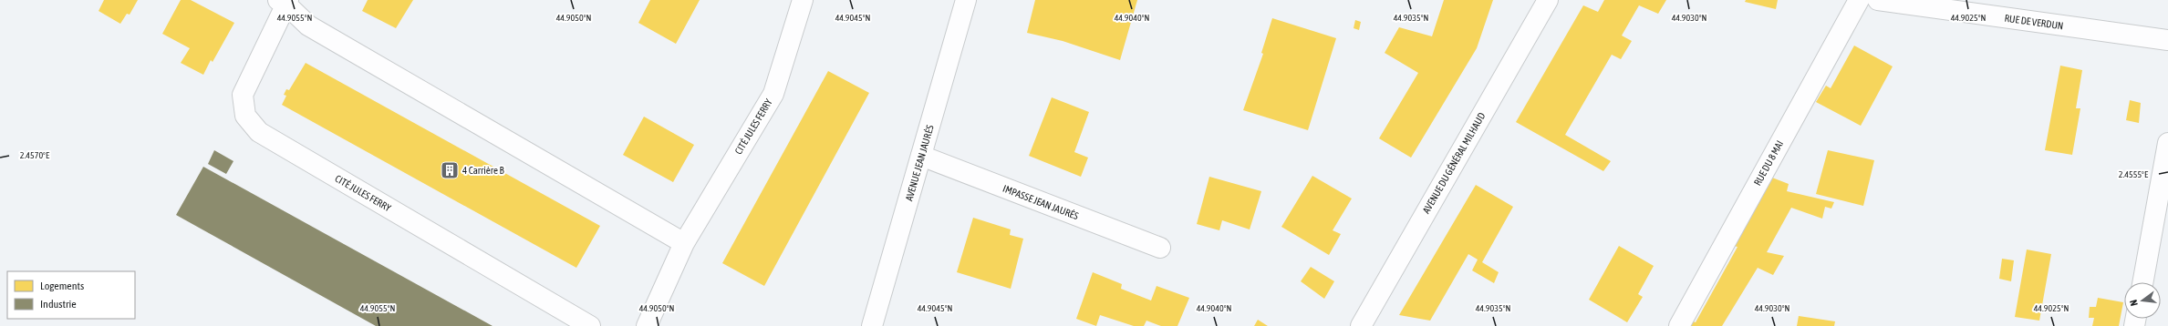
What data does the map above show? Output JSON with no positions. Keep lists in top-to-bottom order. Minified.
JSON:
{"streets":{"street":["RUE DE VERDUN","CITÉ JULES FERRY","AVENUE JEAN JAURÈS","AVENUE DU GÉNÉRAL MILHAUD","RUE DU 8 MAI","IMPASSE JEAN JAURÈS"]},"crossings":[["AVENUE JEAN JAURÈS","IMPASSE JEAN JAURÈS"]],"places":{"building":["4 Carrière B"]},"legend":["Logements","Industrie"],"north":"left","coordinates":["44.9045°N","44.9055°N","44.9050°N","44.9040°N","44.9035°N","44.9030°N","44.9025°N","2.4570°E","2.4555°E"]}
